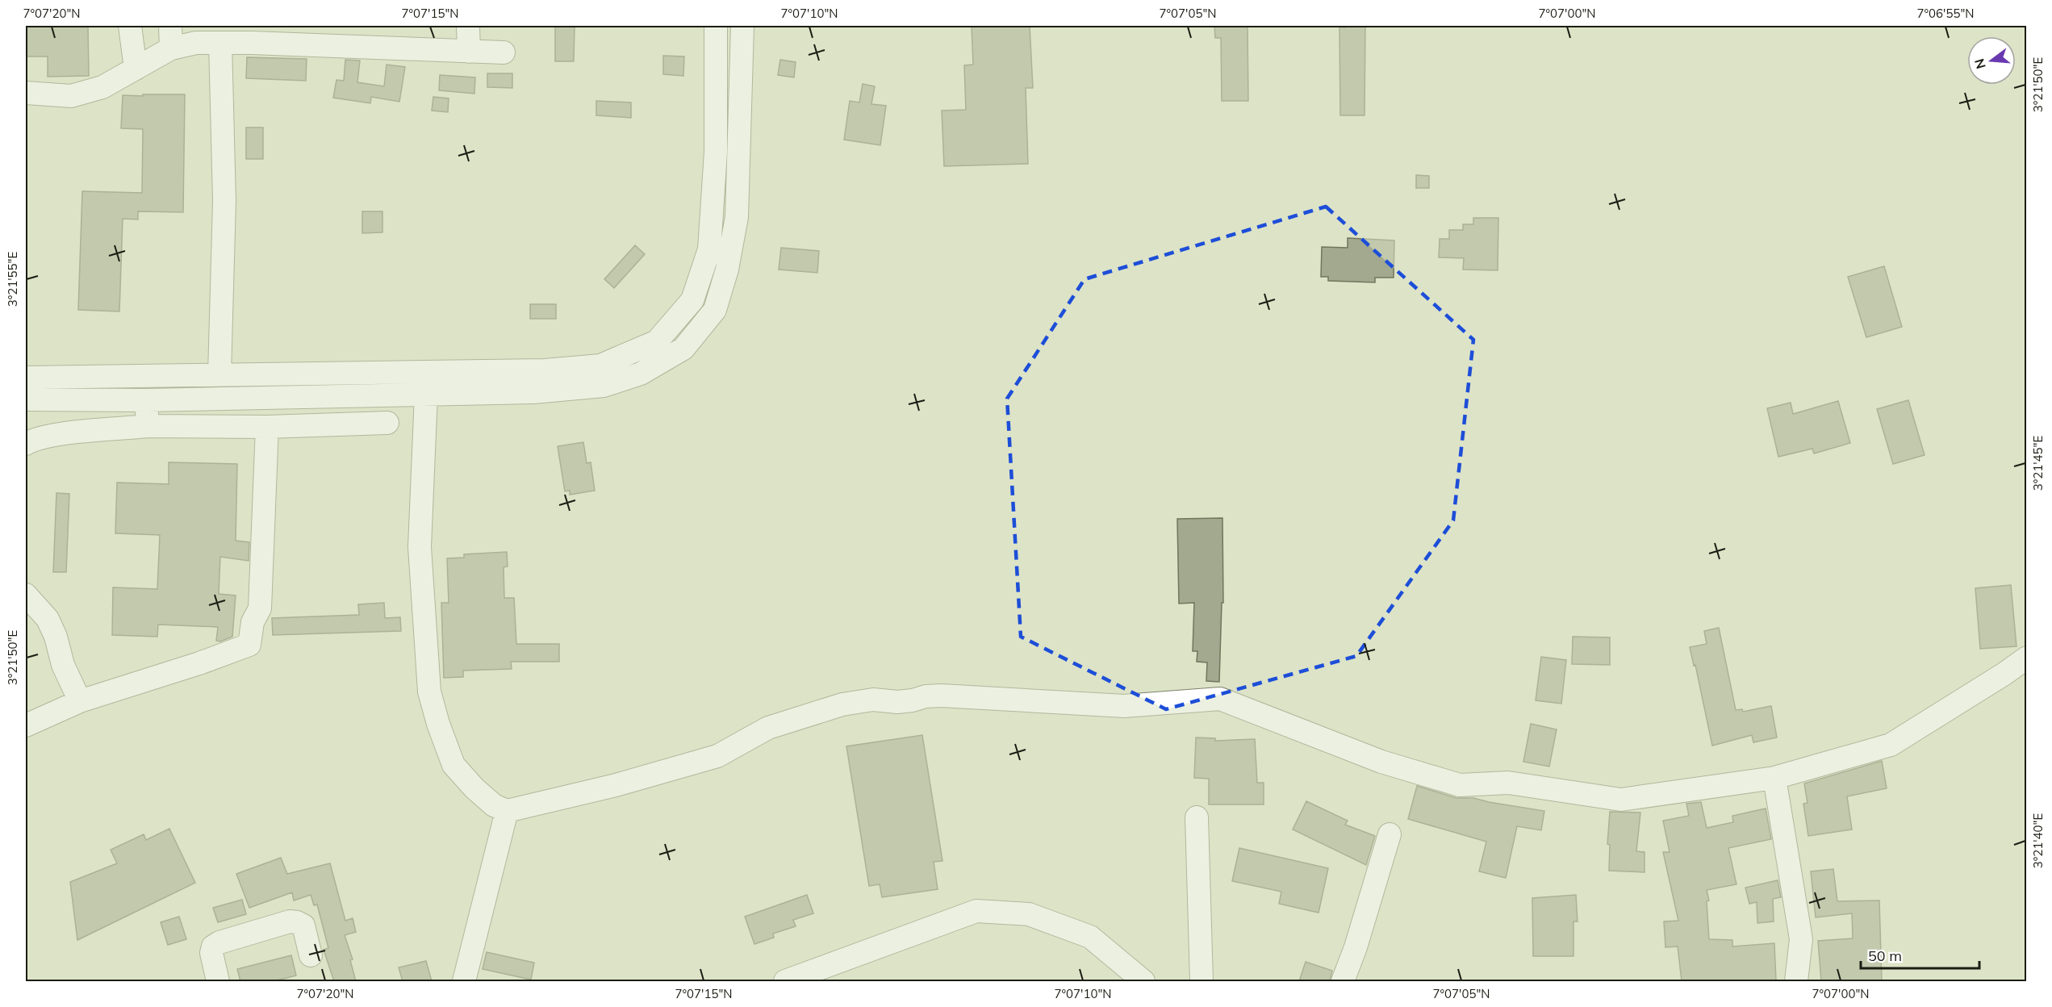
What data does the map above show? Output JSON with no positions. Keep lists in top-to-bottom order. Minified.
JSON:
{"scale_bar":"50 m","north":"left","coordinates":["7°07'20\"N","7°07'15\"N","7°07'10\"N","7°07'05\"N","7°07'00\"N","7°06'55\"N","3°21'50\"E","3°21'55\"E","3°21'45\"E","3°21'40\"E"]}
